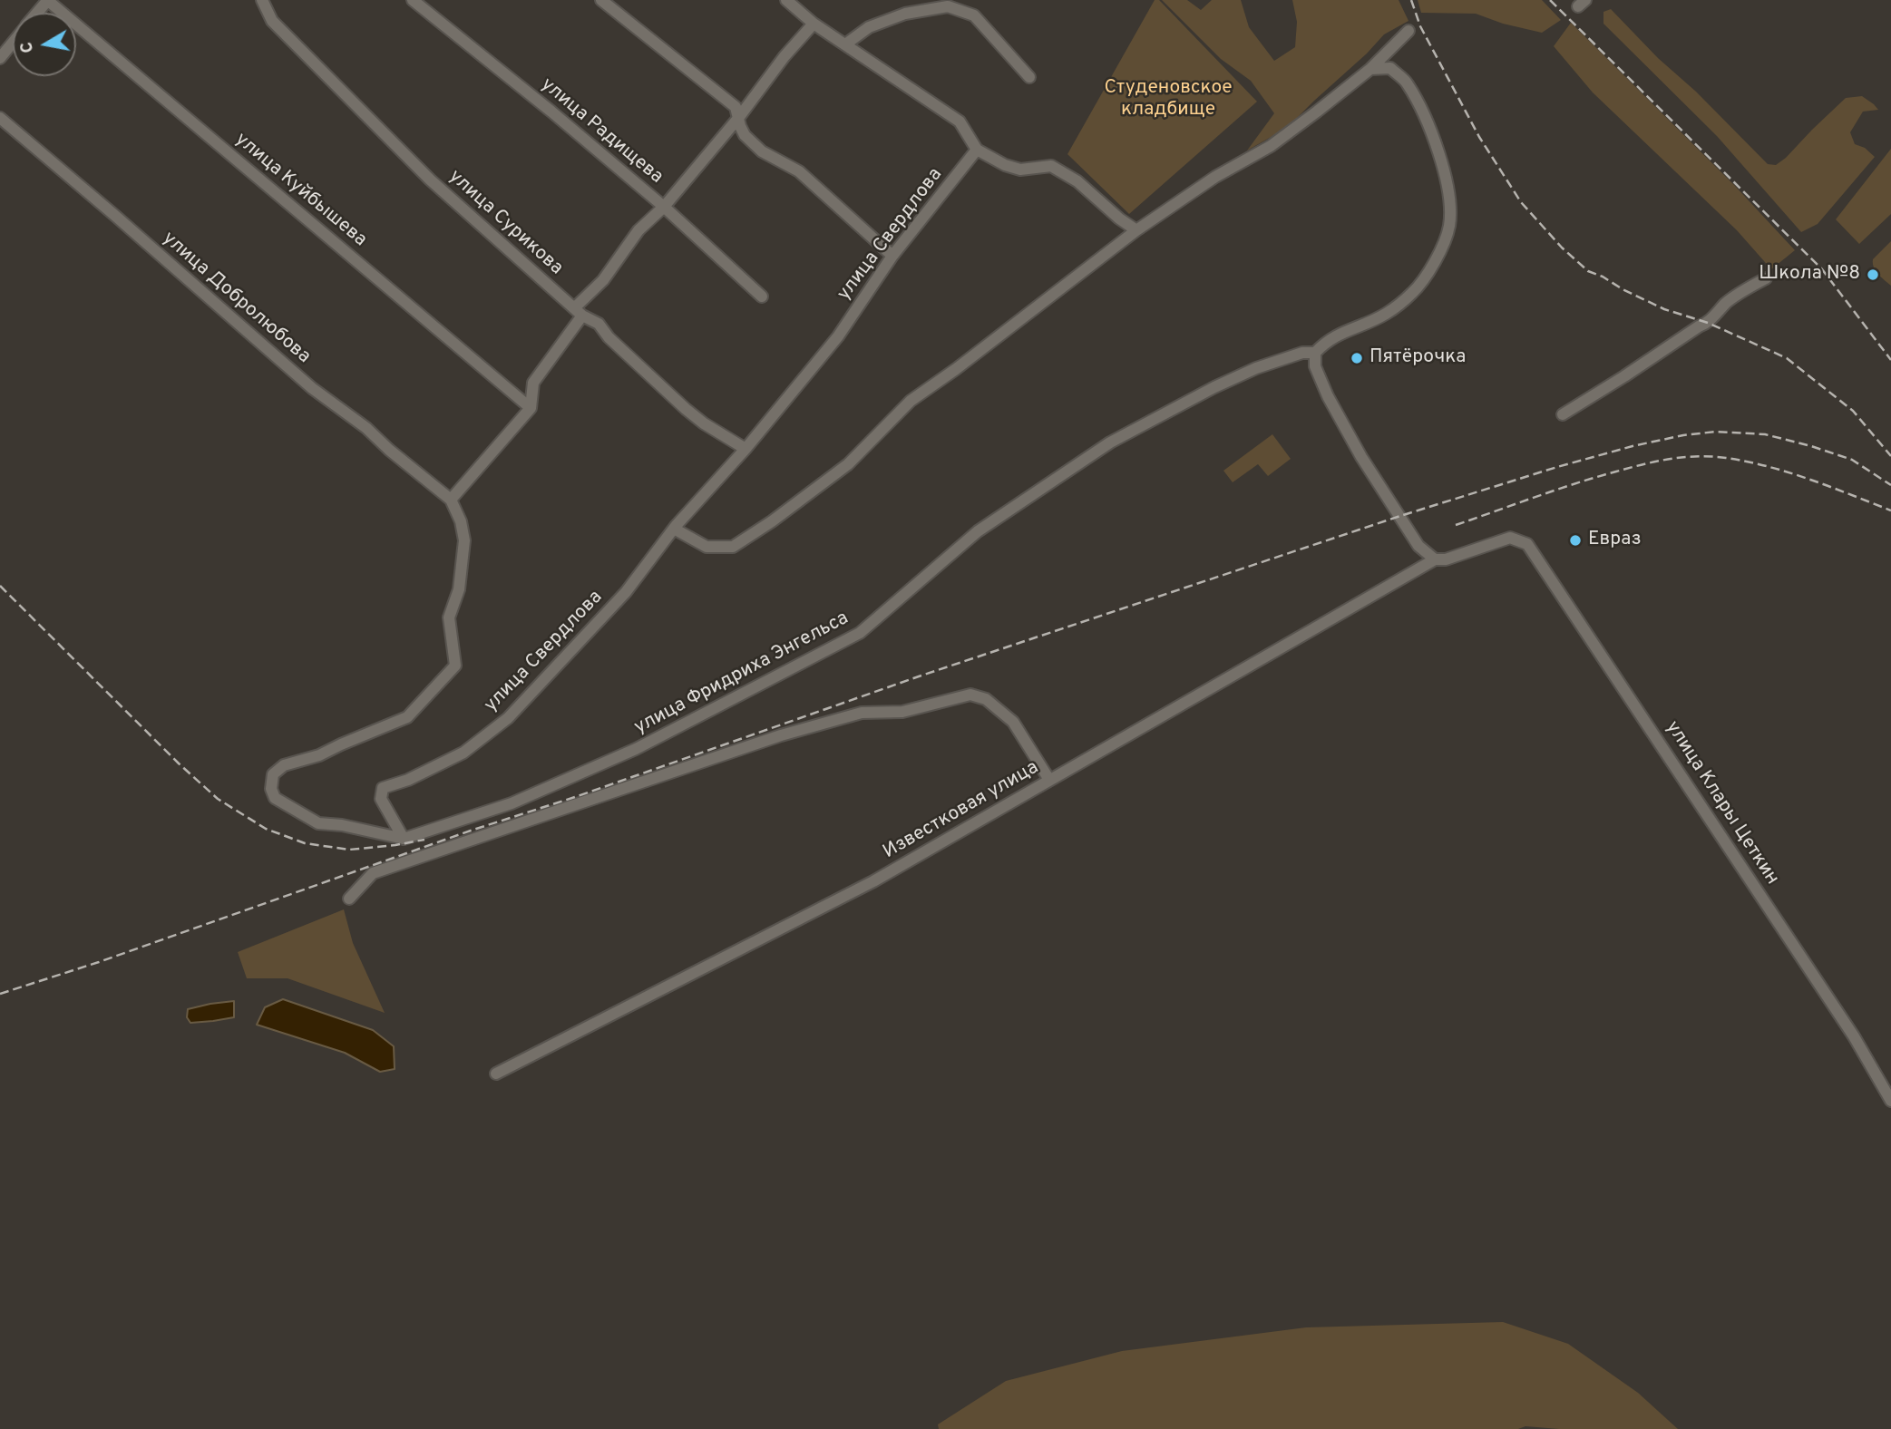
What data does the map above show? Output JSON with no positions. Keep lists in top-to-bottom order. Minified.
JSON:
{"streets":{"street":["улица Радищева","улица Куйбышева","улица Сурикова","улица Свердлова","улица Добролюбова","улица Фридриха Энгельса","улица Клары Цеткин","Известковая улица"]},"crossings":[["улица Сурикова","улица Свердлова"],["улица Свердлова","улица Фридриха Энгельса"],["улица Клары Цеткин","Известковая улица"]],"parks":["Студеновское кладбище"],"places":["Школа №8","Пятёрочка","Евраз"],"north":"left"}
